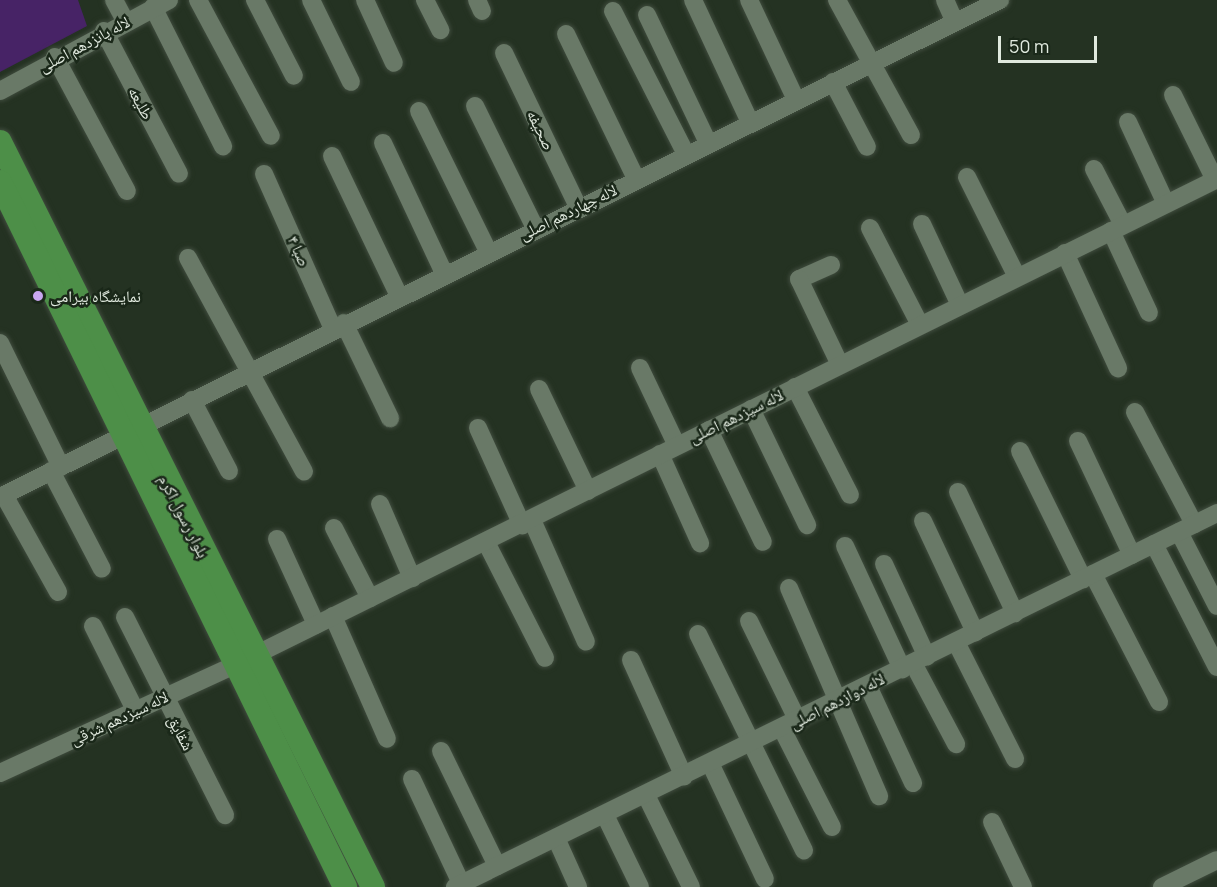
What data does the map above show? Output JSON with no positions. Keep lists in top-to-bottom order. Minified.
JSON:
{"streets":{"main road":["بلوار رسول اکرم"],"street":["لاله پانزدهم اصلی","طلیعه","صحیفه","لاله چهاردهم اصلی","صبا ۴","لاله سیزدهم اصلی","لاله دوازدهم اصلی","لاله سیزدهم شرقی","شقایق"]},"crossings":[["لاله پانزدهم اصلی","طلیعه"],["صحیفه","لاله چهاردهم اصلی"],["لاله چهاردهم اصلی","صبا ۴"],["لاله چهاردهم اصلی","بلوار رسول اکرم"],["لاله سیزدهم اصلی","بلوار رسول اکرم"],["لاله سیزدهم اصلی","لاله سیزدهم شرقی"],["بلوار رسول اکرم","لاله سیزدهم شرقی"],["لاله سیزدهم شرقی","شقایق"]],"places":["نمایشگاه بیرامی"],"scale_bar":"50 m"}
